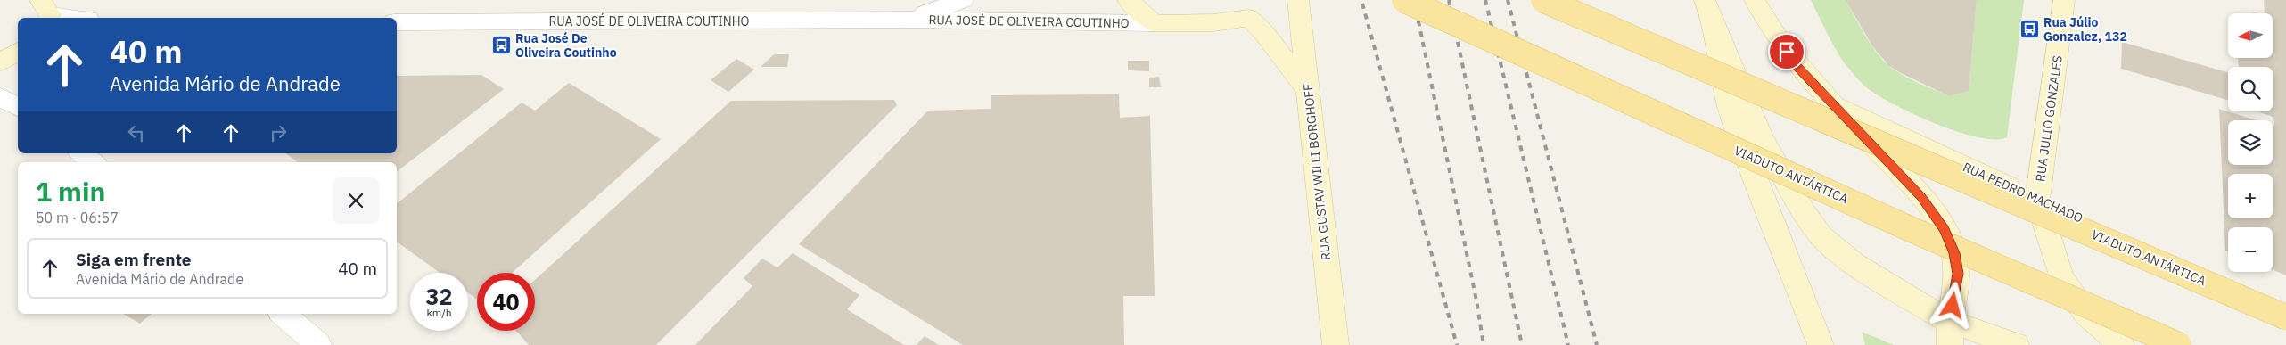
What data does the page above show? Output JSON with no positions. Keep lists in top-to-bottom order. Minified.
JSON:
{"streets":{"main road":["VIADUTO ANTÁRTICA"],"street":["RUA JOSÉ DE OLIVEIRA COUTINHO","RUA JULIO GONZALES","RUA GUSTAV WILLI BORGHOFF","RUA PEDRO MACHADO"]},"crossings":[["RUA JULIO GONZALES","RUA PEDRO MACHADO"]],"places":{"bus stop":["Rua Júlio Gonzalez, 132","Rua José De Oliveira Coutinho"]},"north":"left","page":{"map_buttons":["+","−"],"turn":["40 m","Avenida Mário de Andrade"],"heading":["1 min","50 m · 06:57"],"list":[{"name":"Siga em frente","note":"Avenida Mário de Andrade","value":"40 m"}],"speed":"32 km/h","limit":"40"}}
